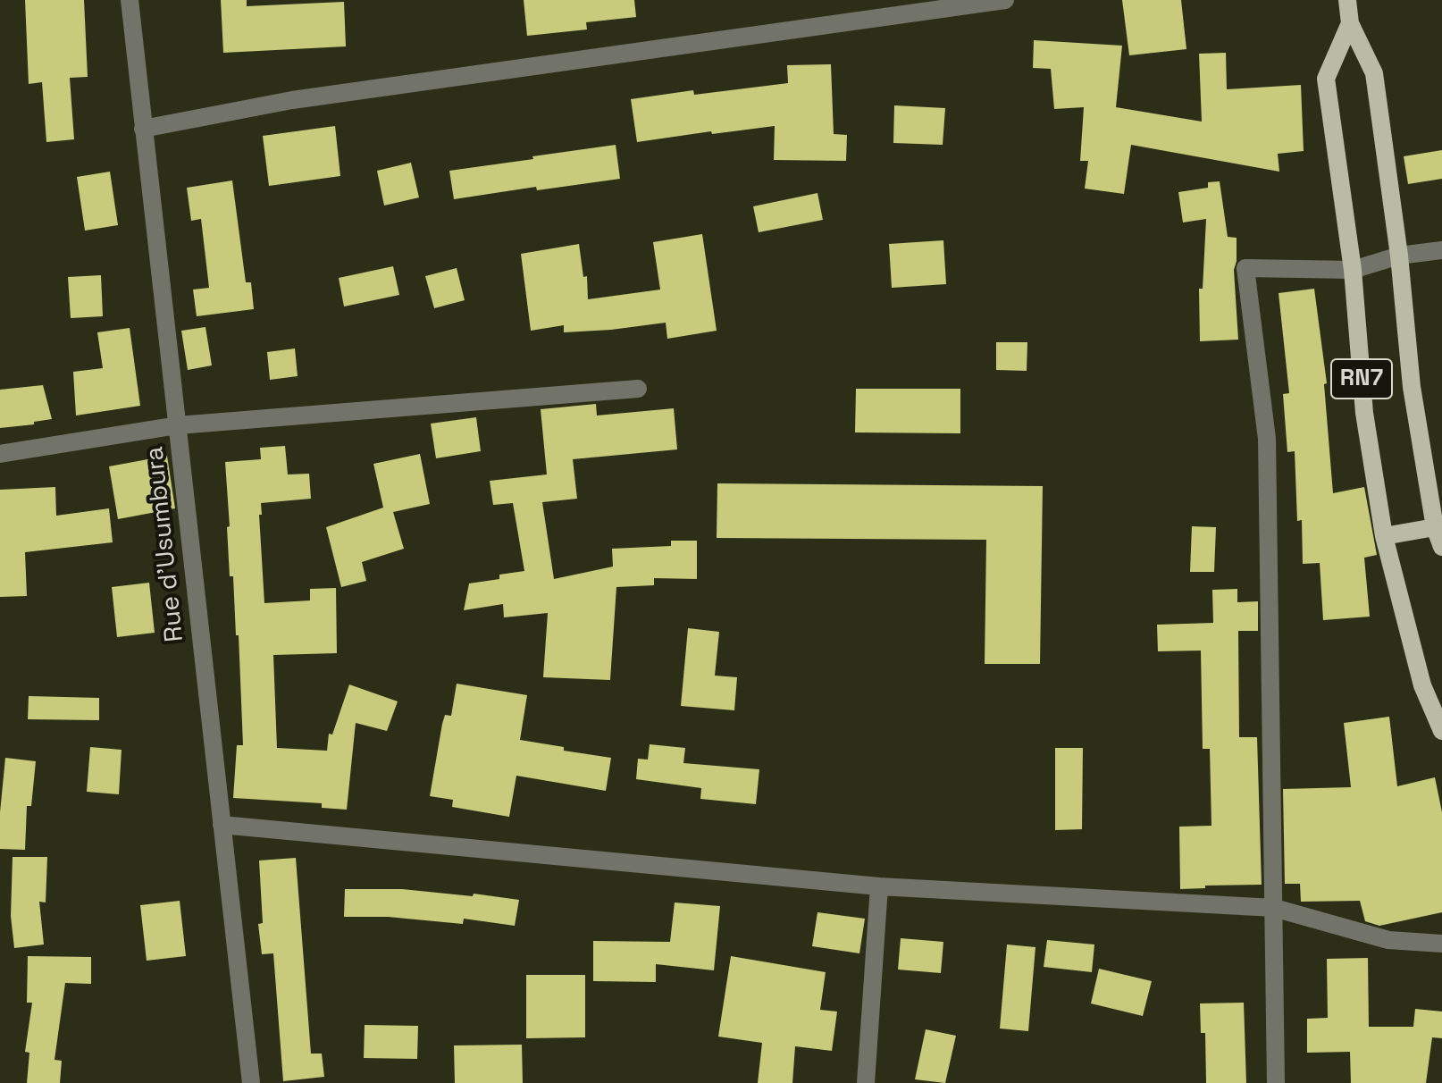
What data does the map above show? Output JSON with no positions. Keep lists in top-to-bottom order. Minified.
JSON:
{"streets":{"main road":["RN7"],"street":["Rue d'Usumbura"]}}
